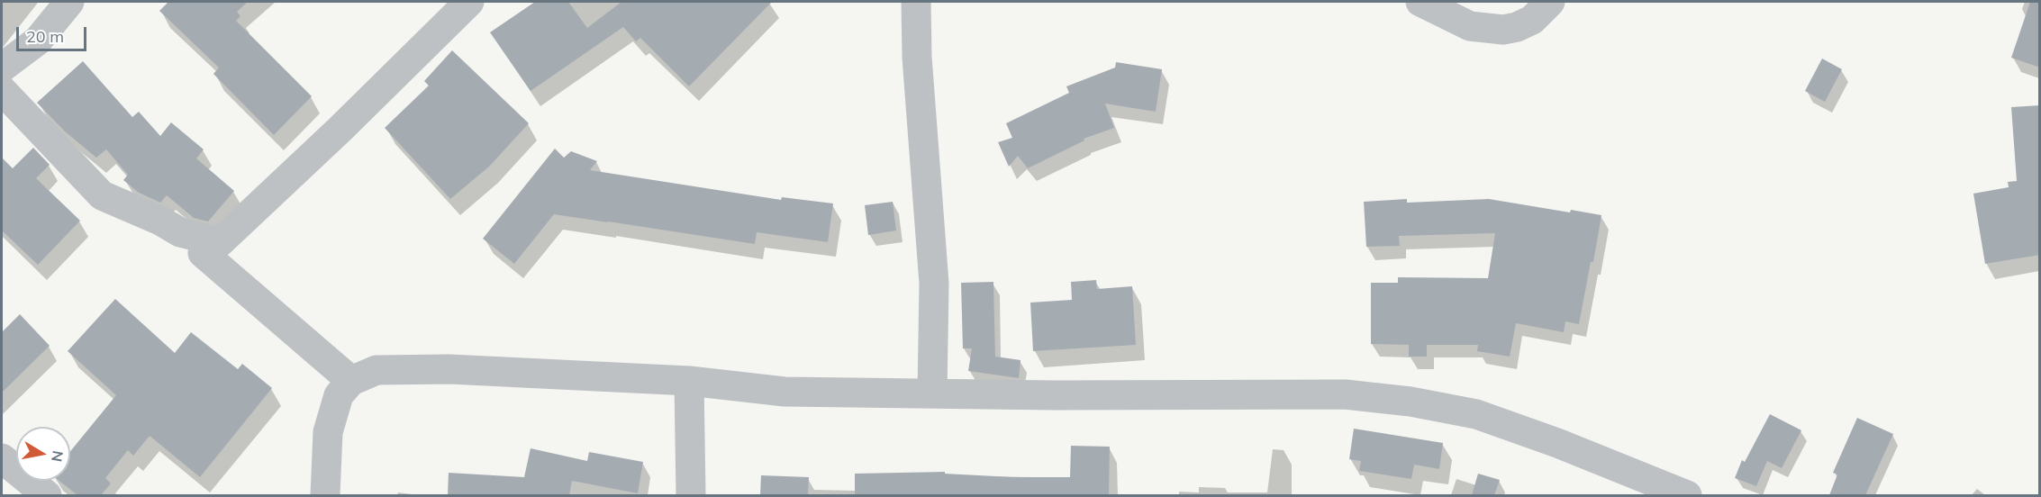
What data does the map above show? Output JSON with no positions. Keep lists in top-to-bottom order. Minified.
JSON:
{"scale_bar":"20 m","north":"right"}
